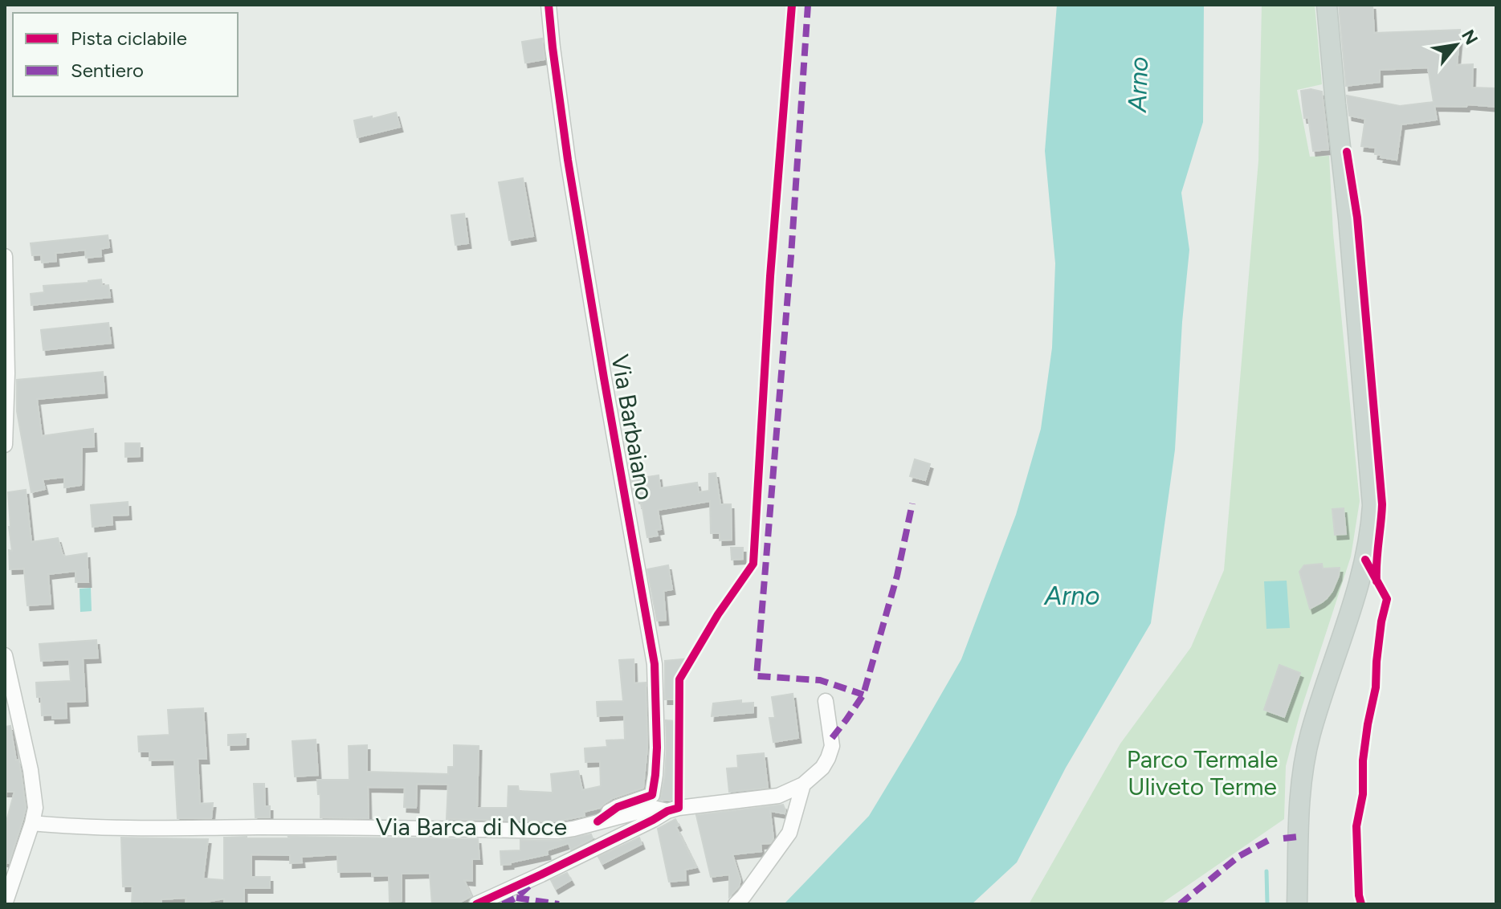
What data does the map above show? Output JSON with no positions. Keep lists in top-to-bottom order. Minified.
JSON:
{"streets":{"street":["Via Barbaiano","Via Barca di Noce"]},"crossings":[["Via Barbaiano","Via Barca di Noce"]],"water":["Arno"],"parks":["Parco Termale Uliveto Terme"],"legend":["Pista ciclabile","Sentiero"],"north":"top right"}
